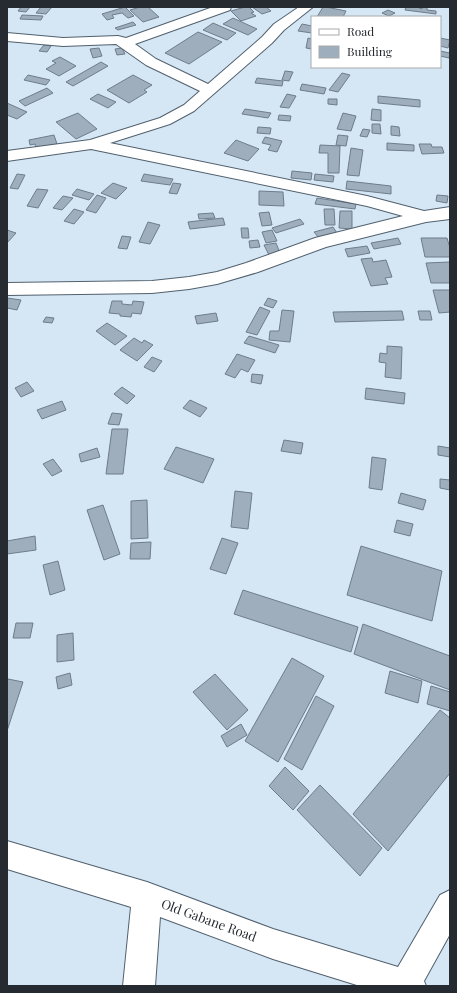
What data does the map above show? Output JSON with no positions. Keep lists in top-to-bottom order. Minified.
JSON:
{"streets":{"street":["Old Gabane Road"]},"legend":["Road","Building"]}
